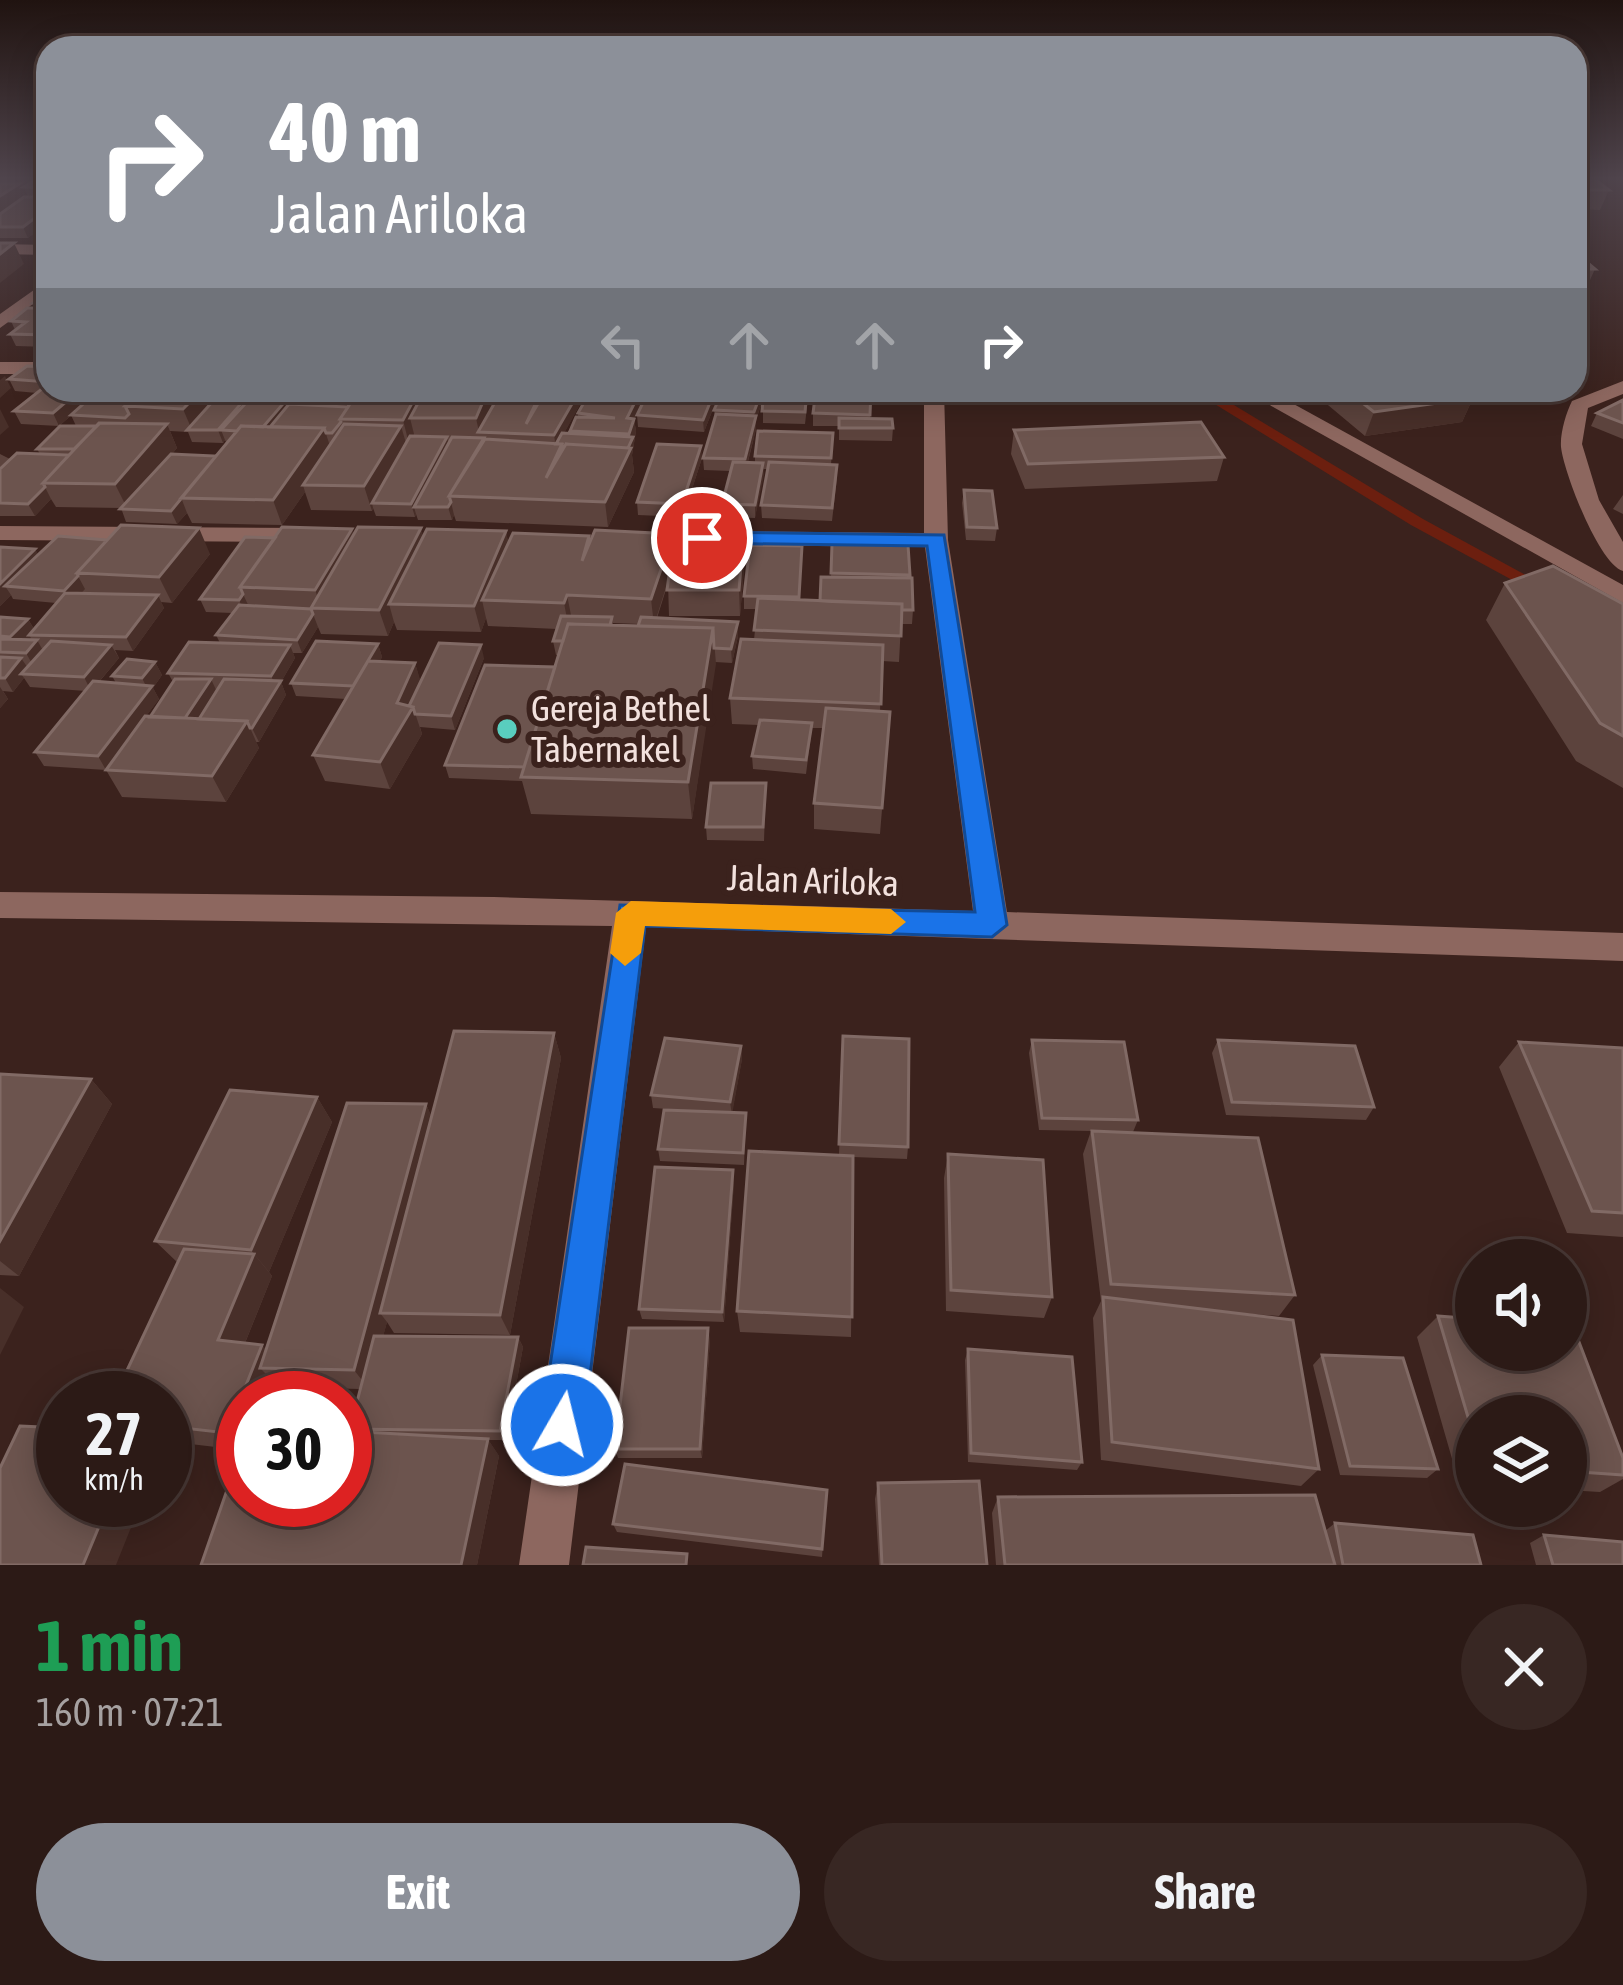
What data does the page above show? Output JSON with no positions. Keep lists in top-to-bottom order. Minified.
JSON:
{"streets":{"street":["Jalan Ariloka"]},"places":["Gereja Bethel Tabernakel"],"page":{"turn":["40 m","Jalan Ariloka"],"speed":"27 km/h","limit":"30","heading":["1 min","160 m · 07:21"],"buttons":["Exit","Share"]}}
